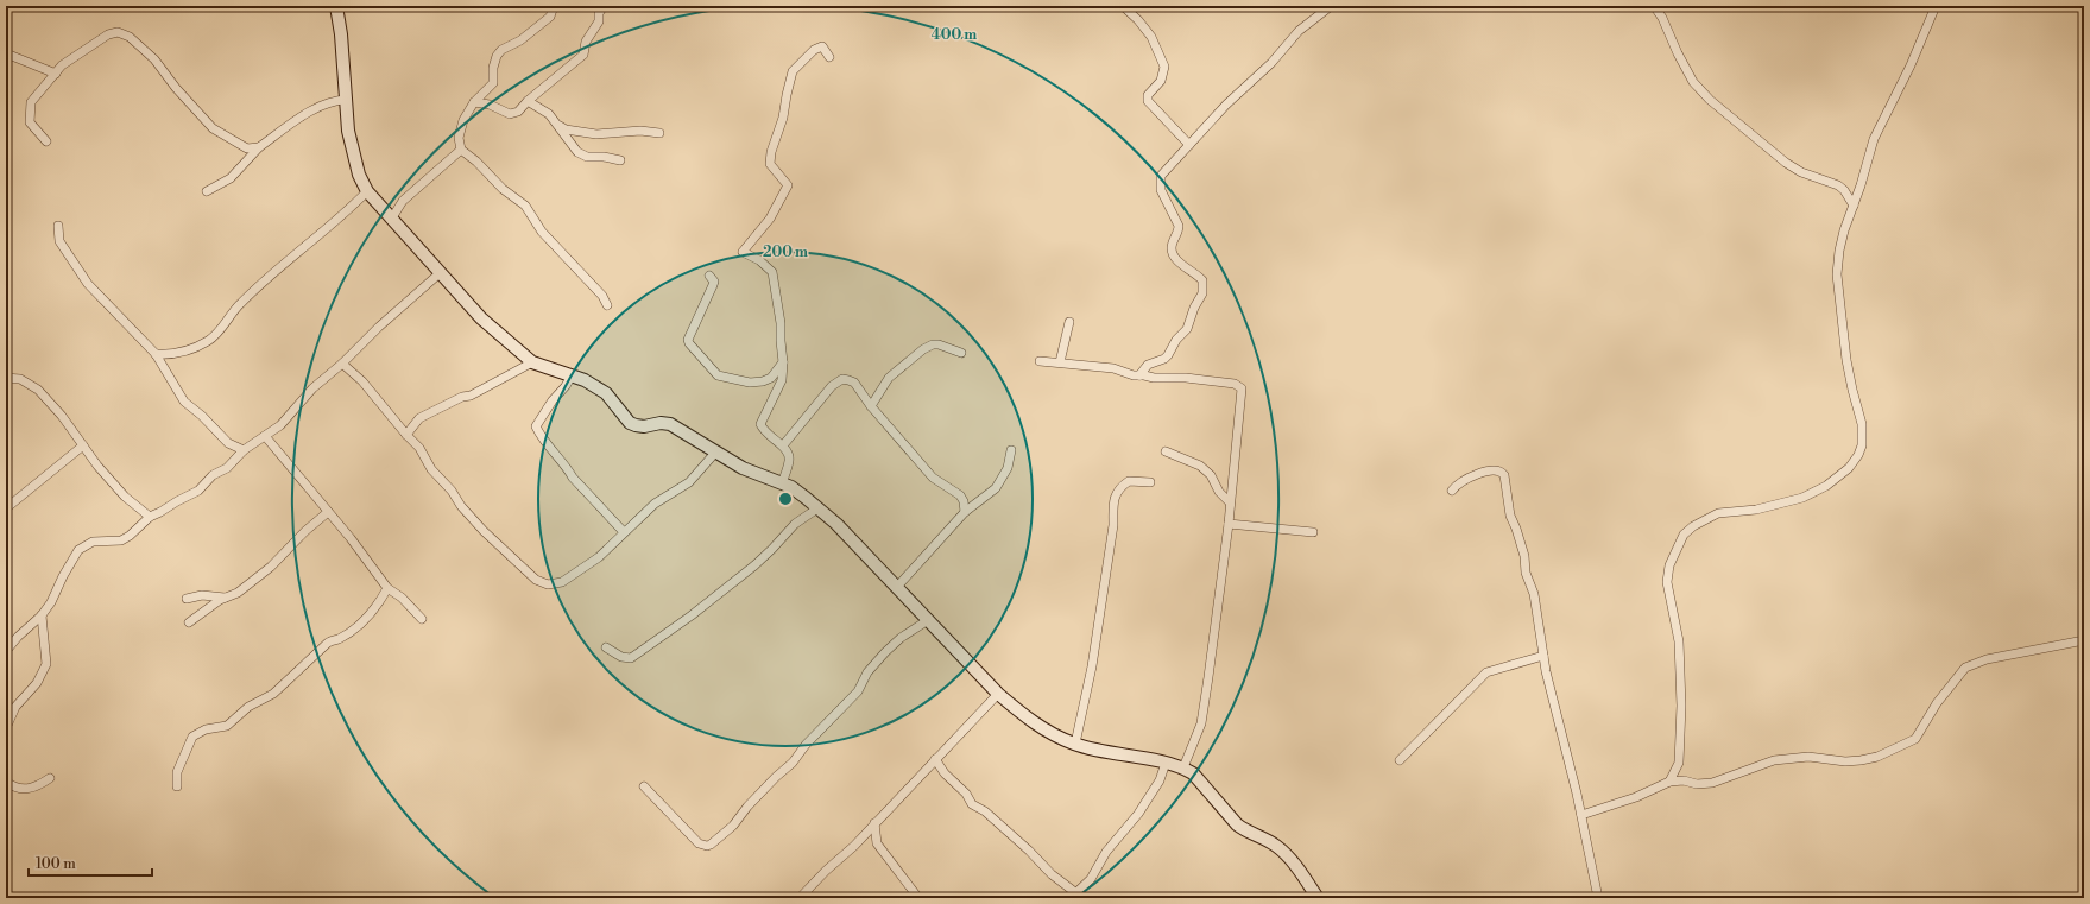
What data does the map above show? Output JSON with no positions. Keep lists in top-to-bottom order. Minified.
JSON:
{"scale_bar":"100 m","rings":["400 m","200 m"]}
